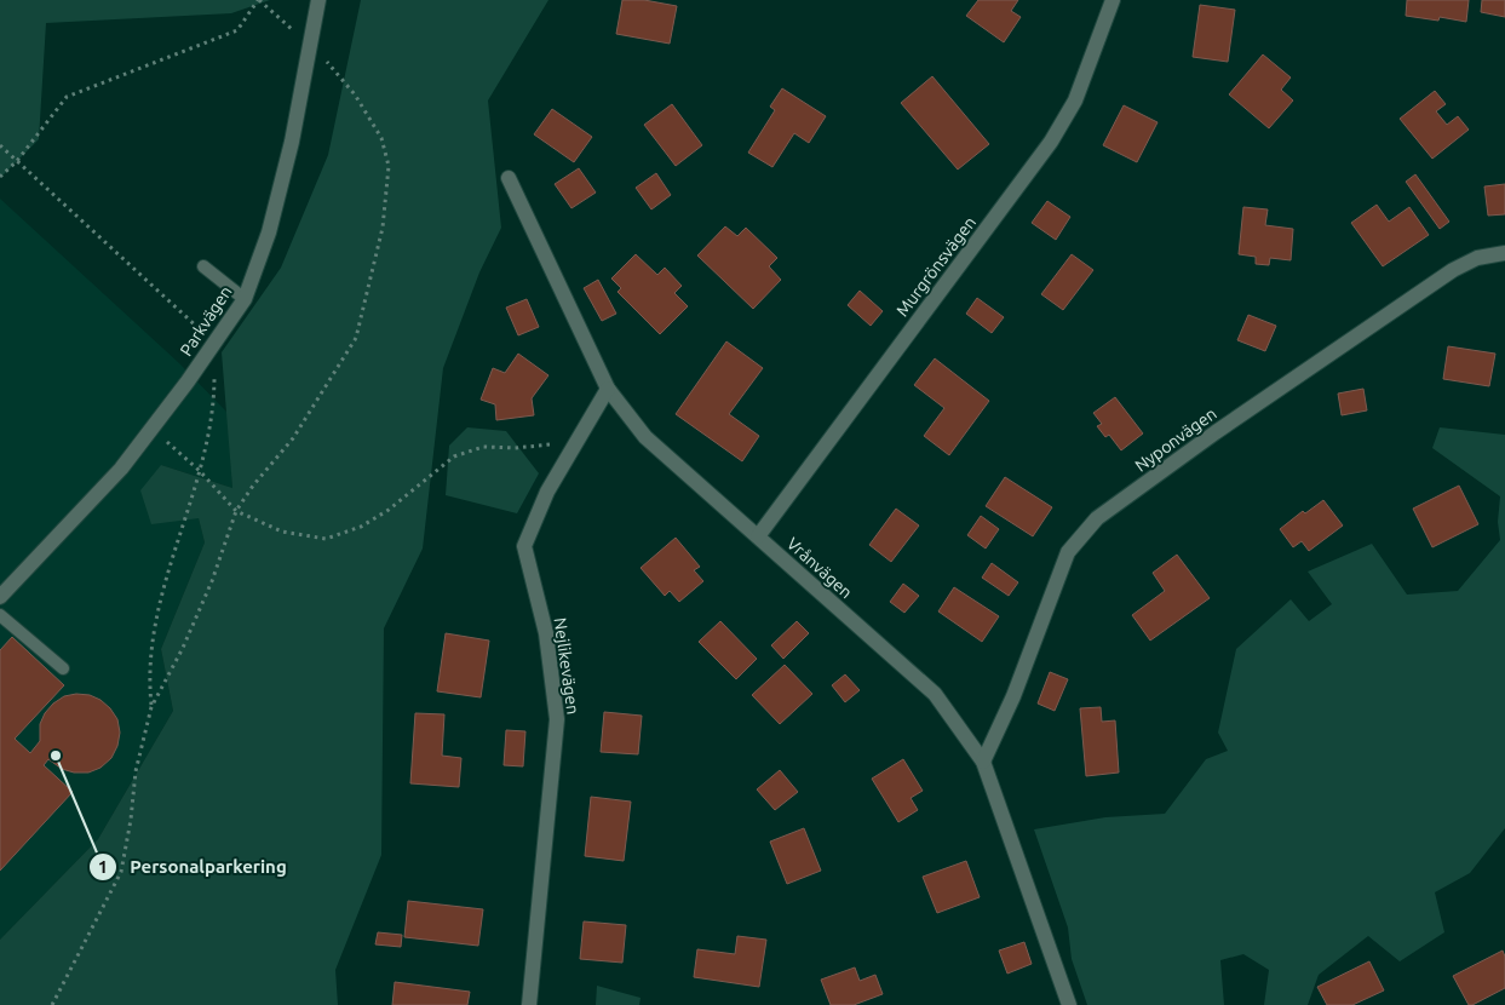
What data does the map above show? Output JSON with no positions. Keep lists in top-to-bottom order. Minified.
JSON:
{"streets":{"street":["Murgrönsvägen","Parkvägen","Nyponvägen","Vrånvägen","Nejlikevägen"]},"crossings":[["Murgrönsvägen","Vrånvägen"],["Nyponvägen","Vrånvägen"],["Vrånvägen","Nejlikevägen"]],"places":["Personalparkering"]}
